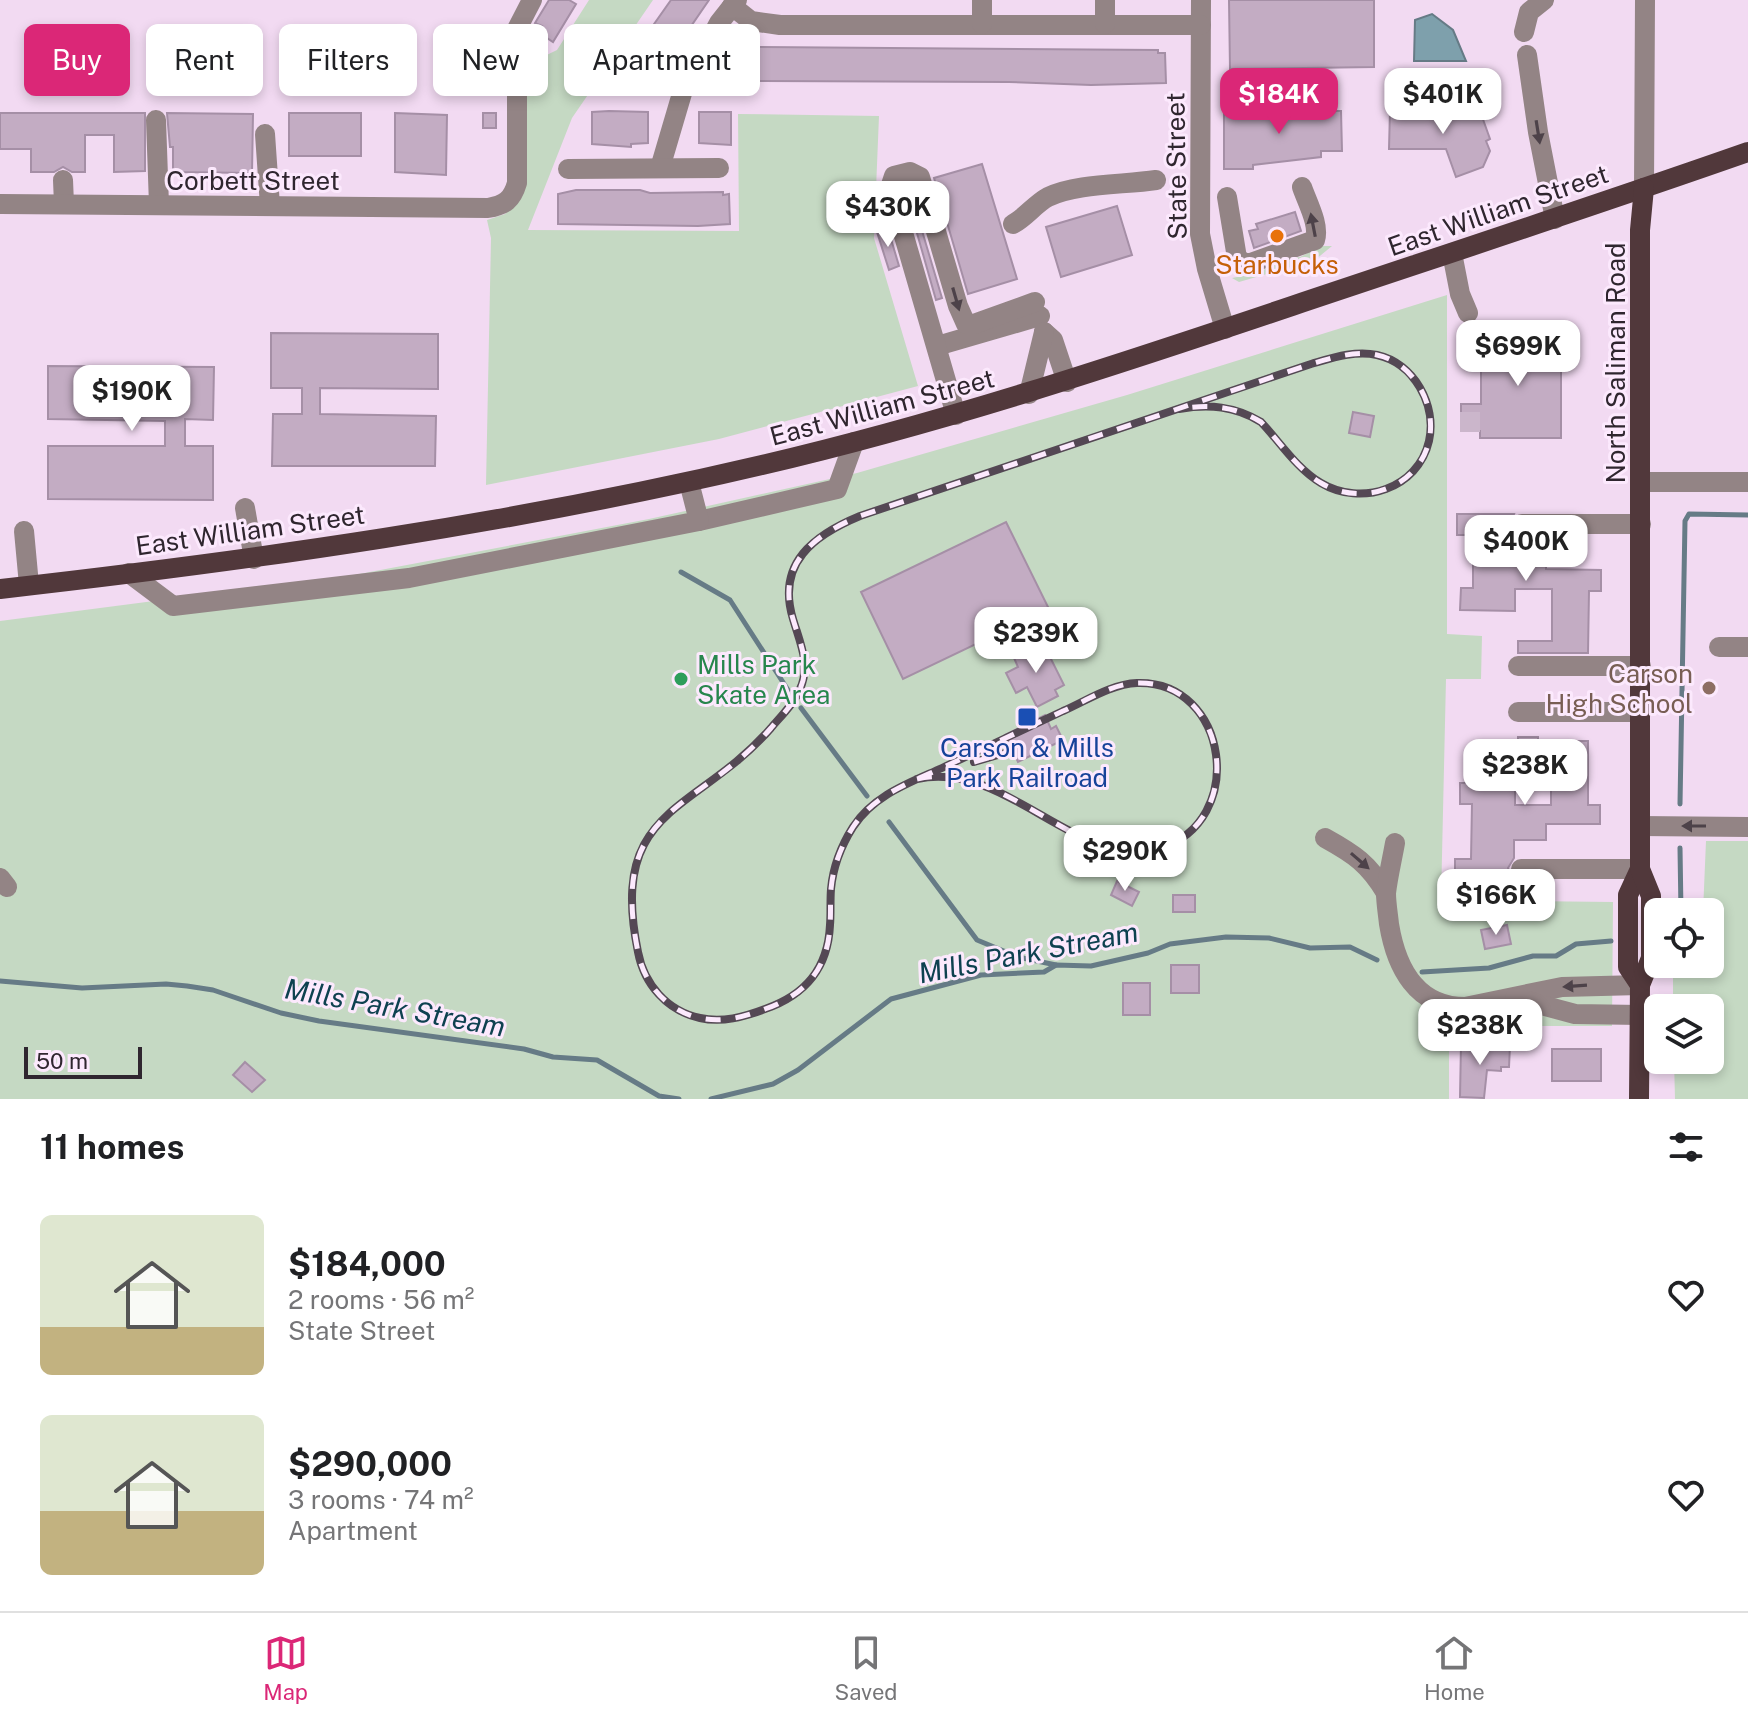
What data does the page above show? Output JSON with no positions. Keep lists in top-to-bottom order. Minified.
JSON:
{"streets":{"main road":["East William Street","North Saliman Road"],"street":["State Street","Corbett Street"]},"crossings":[["State Street","East William Street"],["East William Street","North Saliman Road"]],"water":["Mills Park Stream"],"places":{"other":["Starbucks","Mills Park Skate Area","Carson High School"],"transit":["Carson & Mills Park Railroad"]},"scale_bar":"50 m","page":{"chip":["Buy","Rent","Filters","New","Apartment"],"price":["$184K","$401K","$430K","$699K","$190K","$400K","$239K","$238K","$290K","$166K","$238K"],"scale":"50 m","heading":"11 homes","list":[{"name":"$184,000","note":"2 rooms · 56 m² · State Street"},{"name":"$290,000","note":"3 rooms · 74 m² · Apartment"}],"tabs":["Map","Saved","Home"]}}
